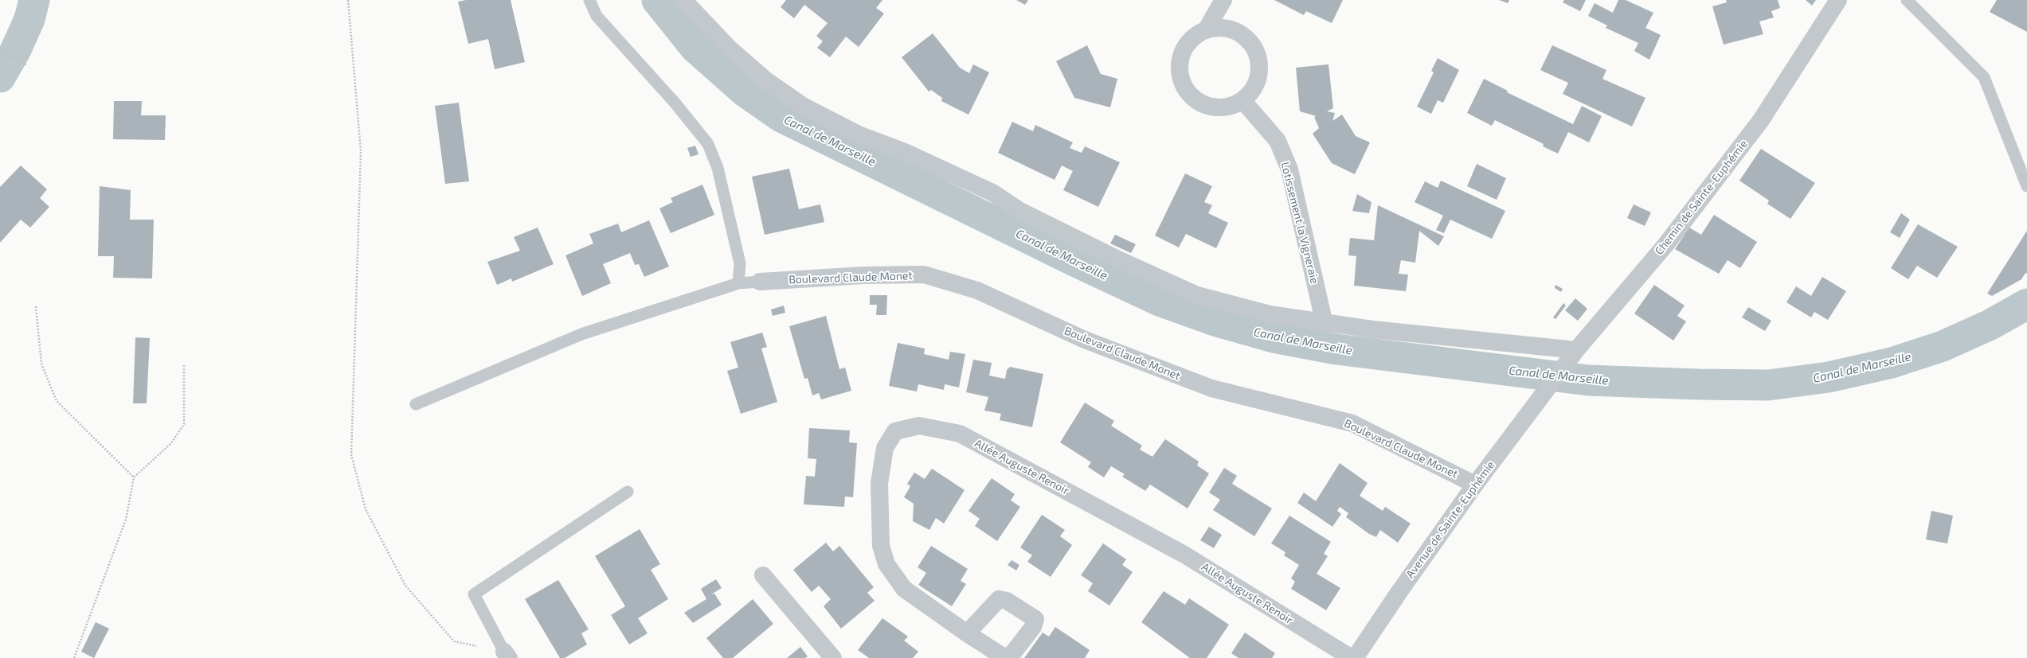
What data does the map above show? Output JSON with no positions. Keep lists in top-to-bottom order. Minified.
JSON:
{"streets":{"street":["Chemin de Sainte-Euphémie","Lotissement la Vigneraie","Boulevard Claude Monet","Allée Auguste Renoir","Avenue de Sainte-Euphémie"]},"crossings":[["Chemin de Sainte-Euphémie","Avenue de Sainte-Euphémie"],["Boulevard Claude Monet","Avenue de Sainte-Euphémie"]],"water":["Canal de Marseille"]}
